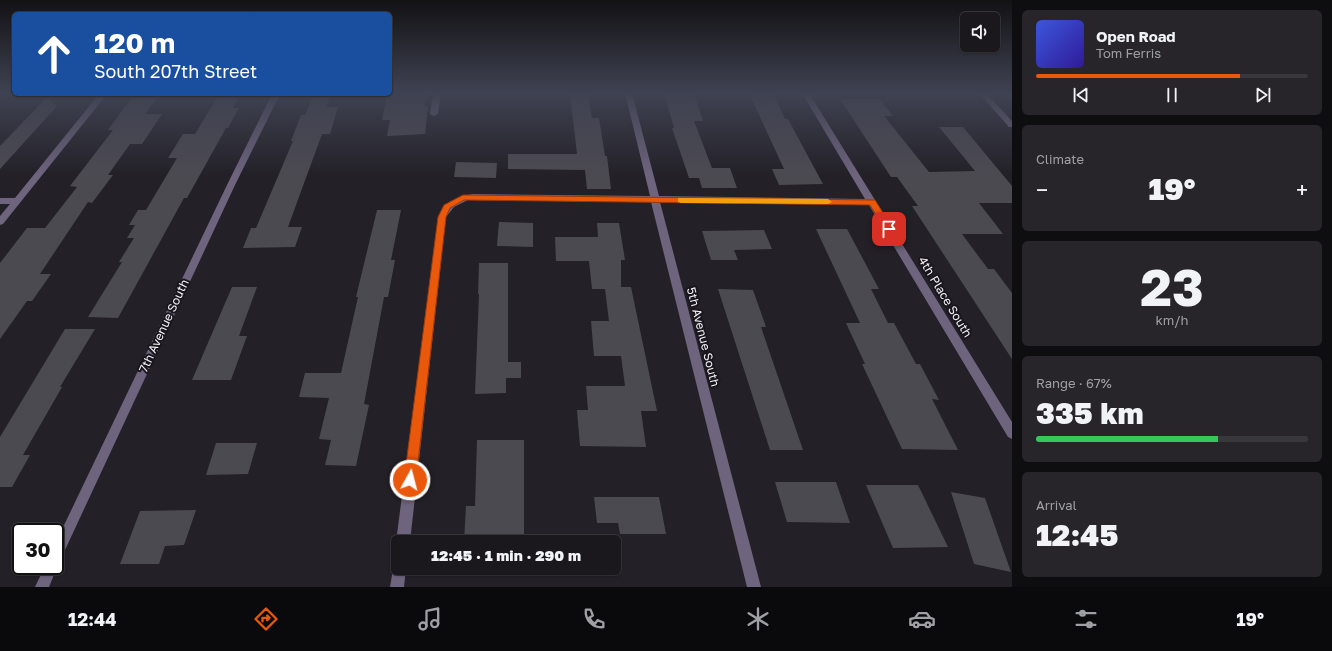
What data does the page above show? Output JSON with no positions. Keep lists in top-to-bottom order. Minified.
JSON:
{"streets":{"street":["4th Place South","7th Avenue South","5th Avenue South"]},"page":{"turn":["120 m","South 207th Street"],"song":["Open Road","Tom Ferris"],"tile":["Climate",["23","km/h"],["Range · 67%","335 km"],["Arrival","12:45"]],"heat":["−","19°","+"],"limit":"30","trip":"12:45 · 1 min · 290 m","tabs":["12:44","19°"]}}
